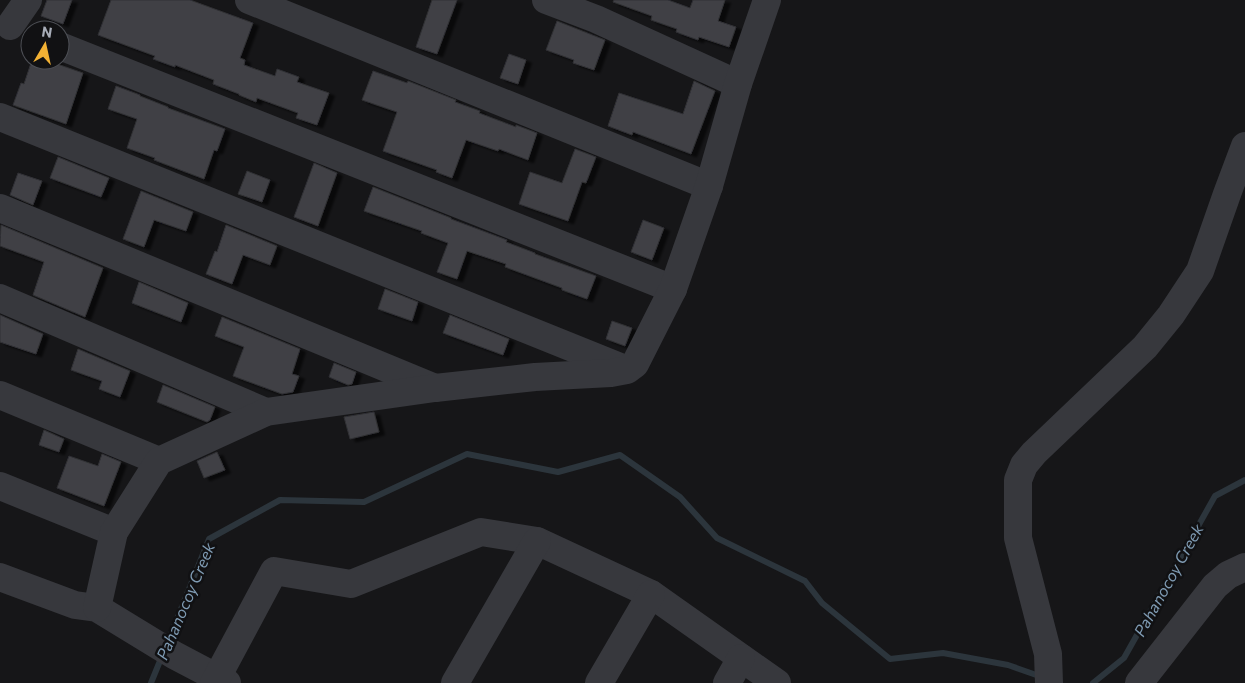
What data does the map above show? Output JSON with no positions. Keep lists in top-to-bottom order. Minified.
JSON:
{"water":["Pahanocoy Creek"],"north":"top"}
